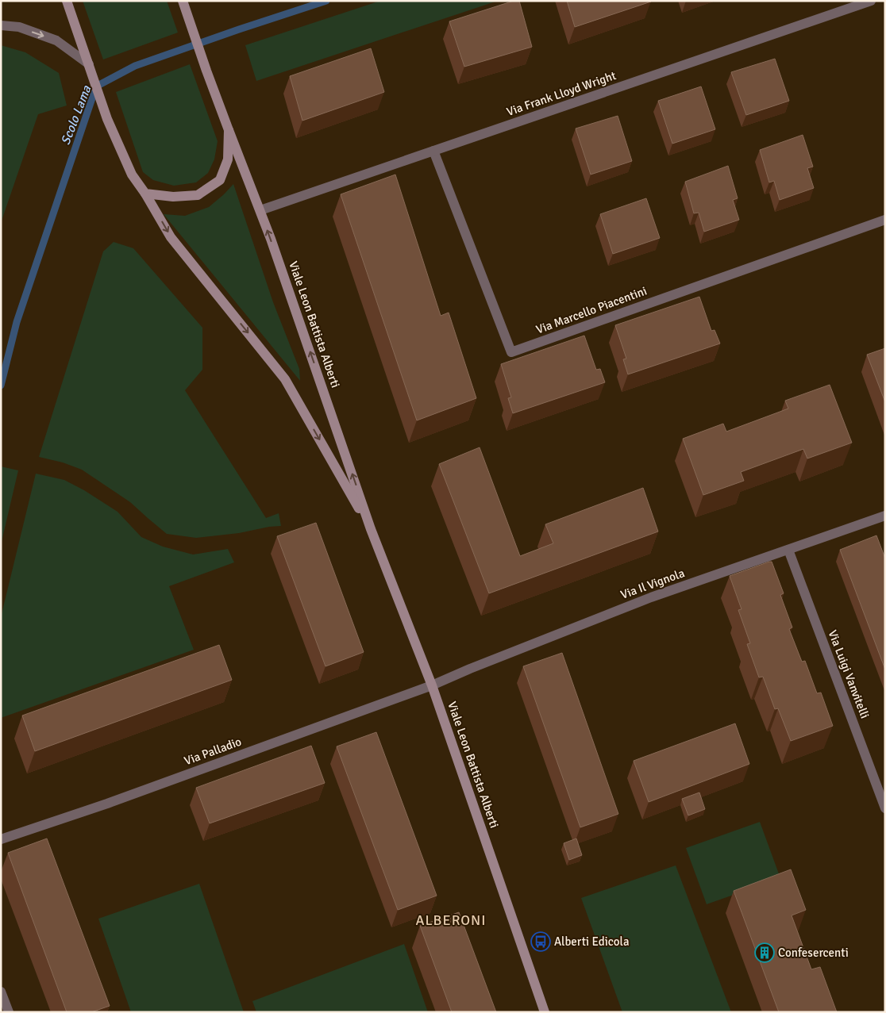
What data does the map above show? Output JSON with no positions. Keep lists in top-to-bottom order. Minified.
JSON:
{"streets":{"main road":["Viale Leon Battista Alberti"],"street":["Via Frank Lloyd Wright","Via Marcello Piacentini","Via Il Vignola","Via Luigi Vanvitelli","Via Palladio"]},"crossings":[["Via Frank Lloyd Wright","Via Marcello Piacentini"],["Via Frank Lloyd Wright","Viale Leon Battista Alberti"],["Viale Leon Battista Alberti","Via Il Vignola"],["Viale Leon Battista Alberti","Via Palladio"],["Via Il Vignola","Via Luigi Vanvitelli"],["Via Il Vignola","Via Palladio"]],"districts":["ALBERONI"],"water":["Scolo Lama"],"places":{"bus stop":["Alberti Edicola"],"building":["Confesercenti"]}}
